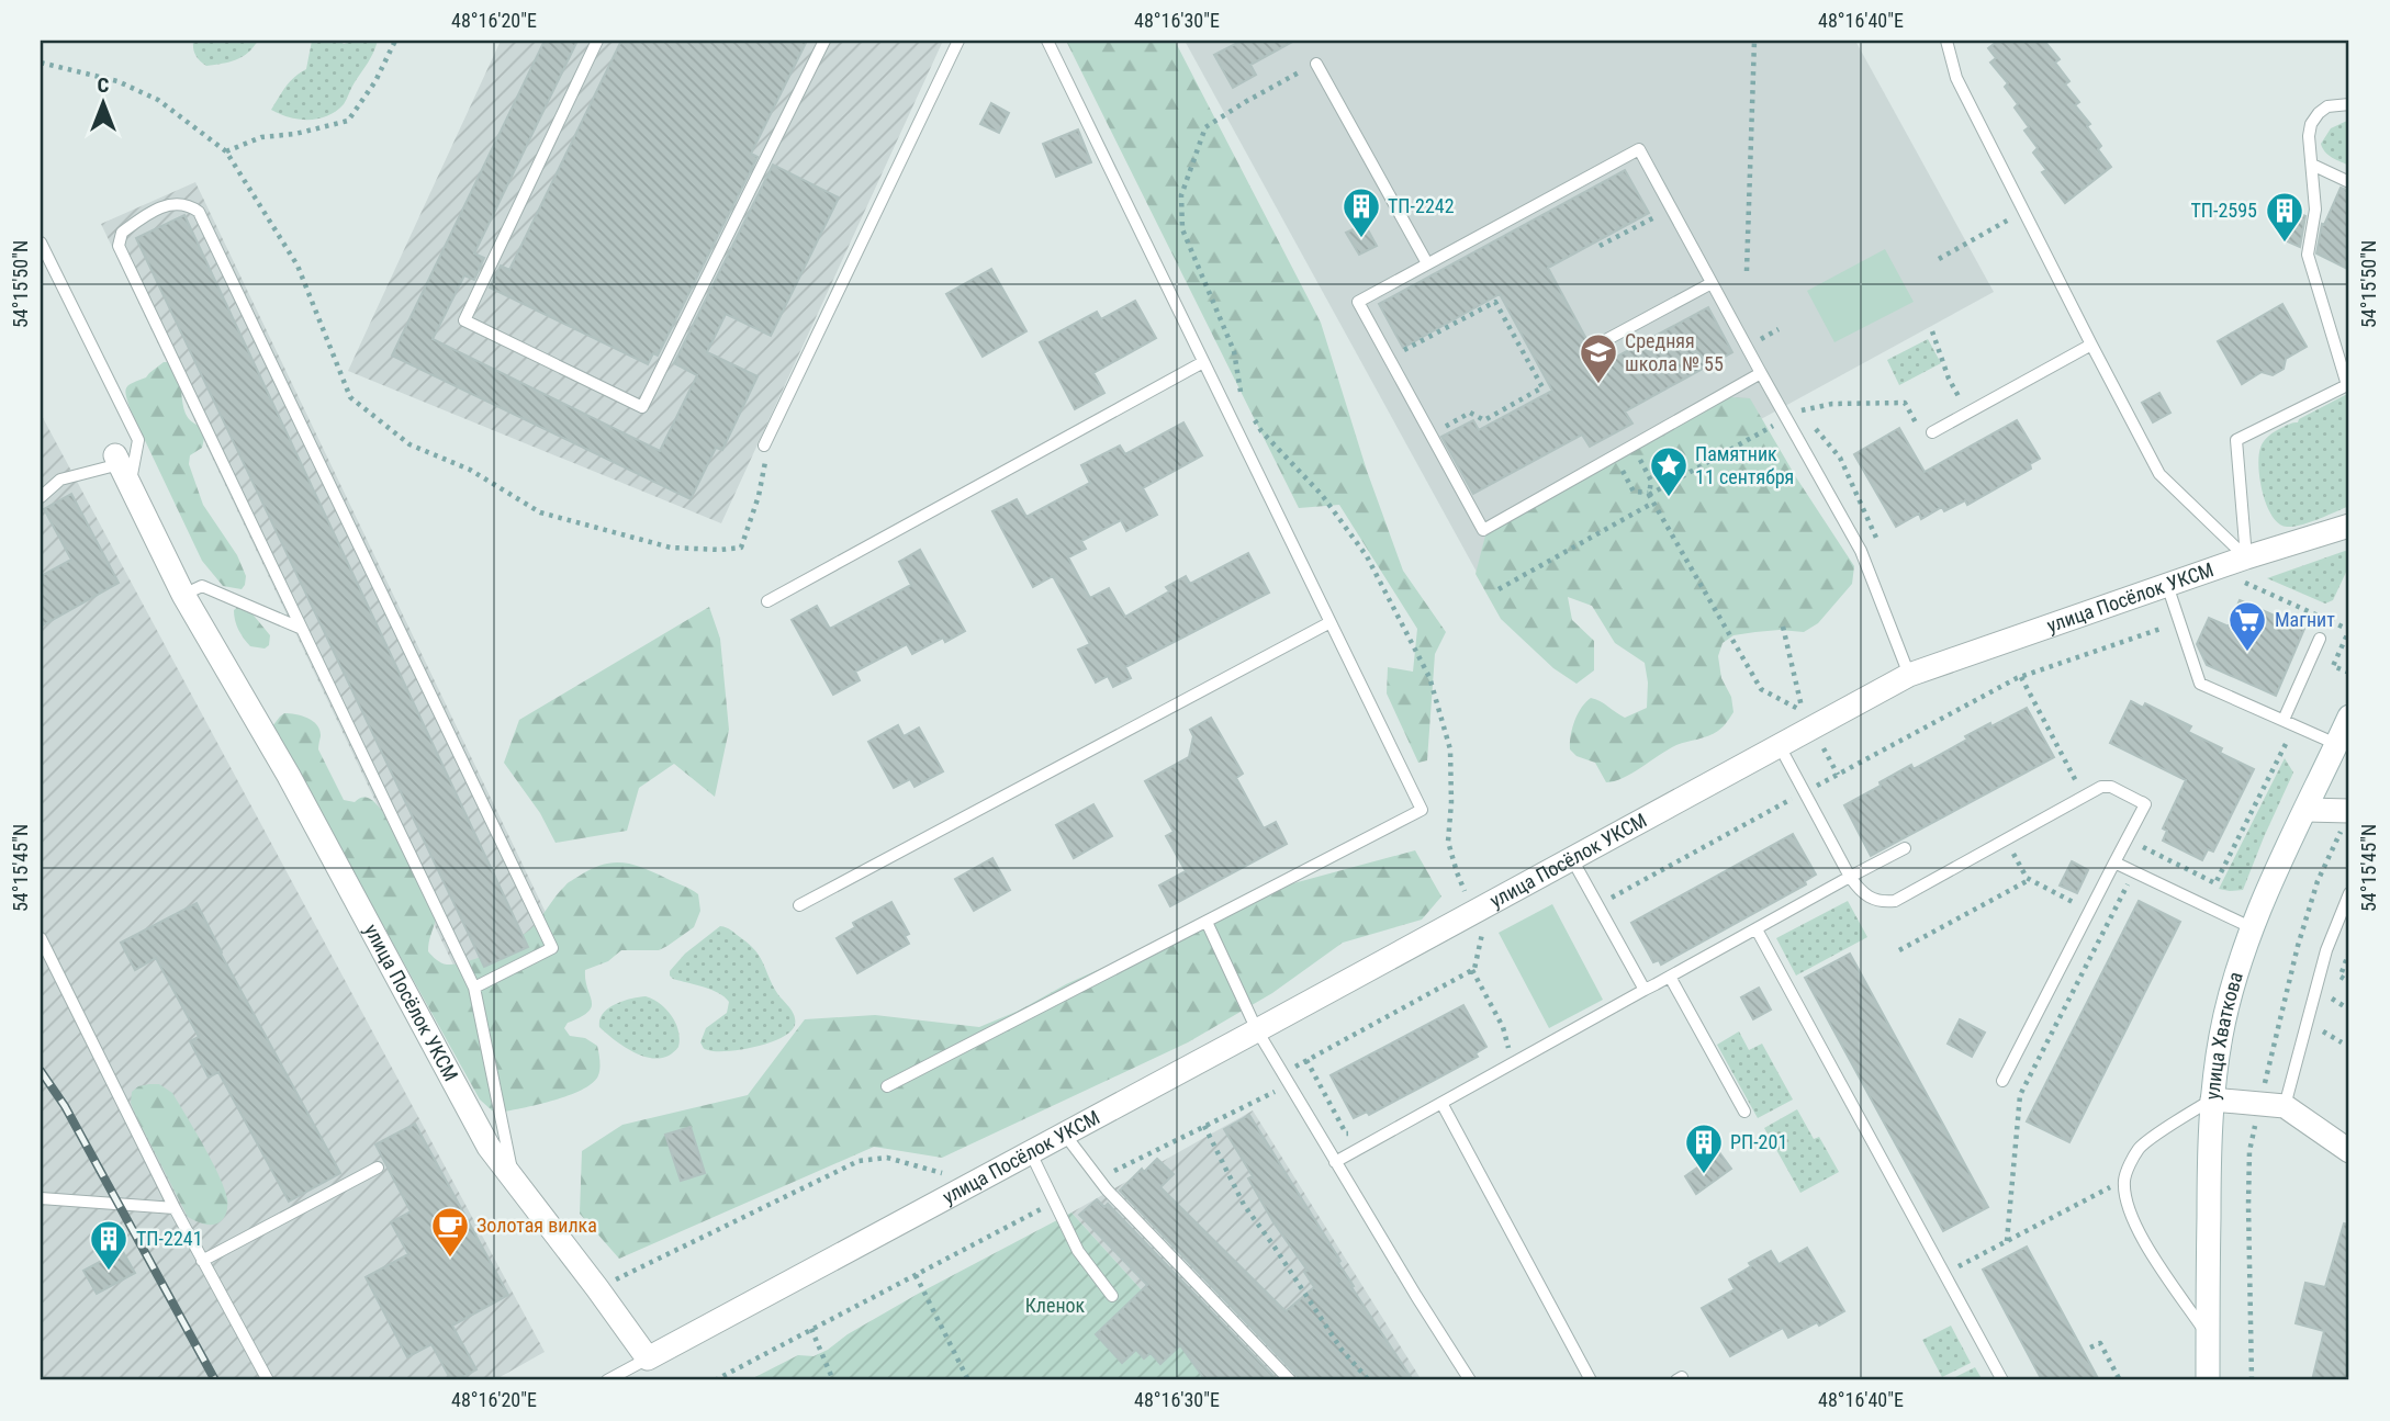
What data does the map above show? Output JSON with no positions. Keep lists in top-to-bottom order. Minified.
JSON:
{"streets":{"street":["улица Посёлок УКСМ","улица Хваткова"]},"parks":["Кленок"],"places":{"building":["ТП-2242","ТП-2595","РП-201","ТП-2241"],"school or university":["Средняя школа № 55"],"place":["Памятник 11 сентября"],"supermarket":["Магнит"],"cafe":["Золотая вилка"]},"north":"top","coordinates":["48°16'20\"E","48°16'30\"E","48°16'40\"E","54°15'50\"N","54°15'45\"N"]}
